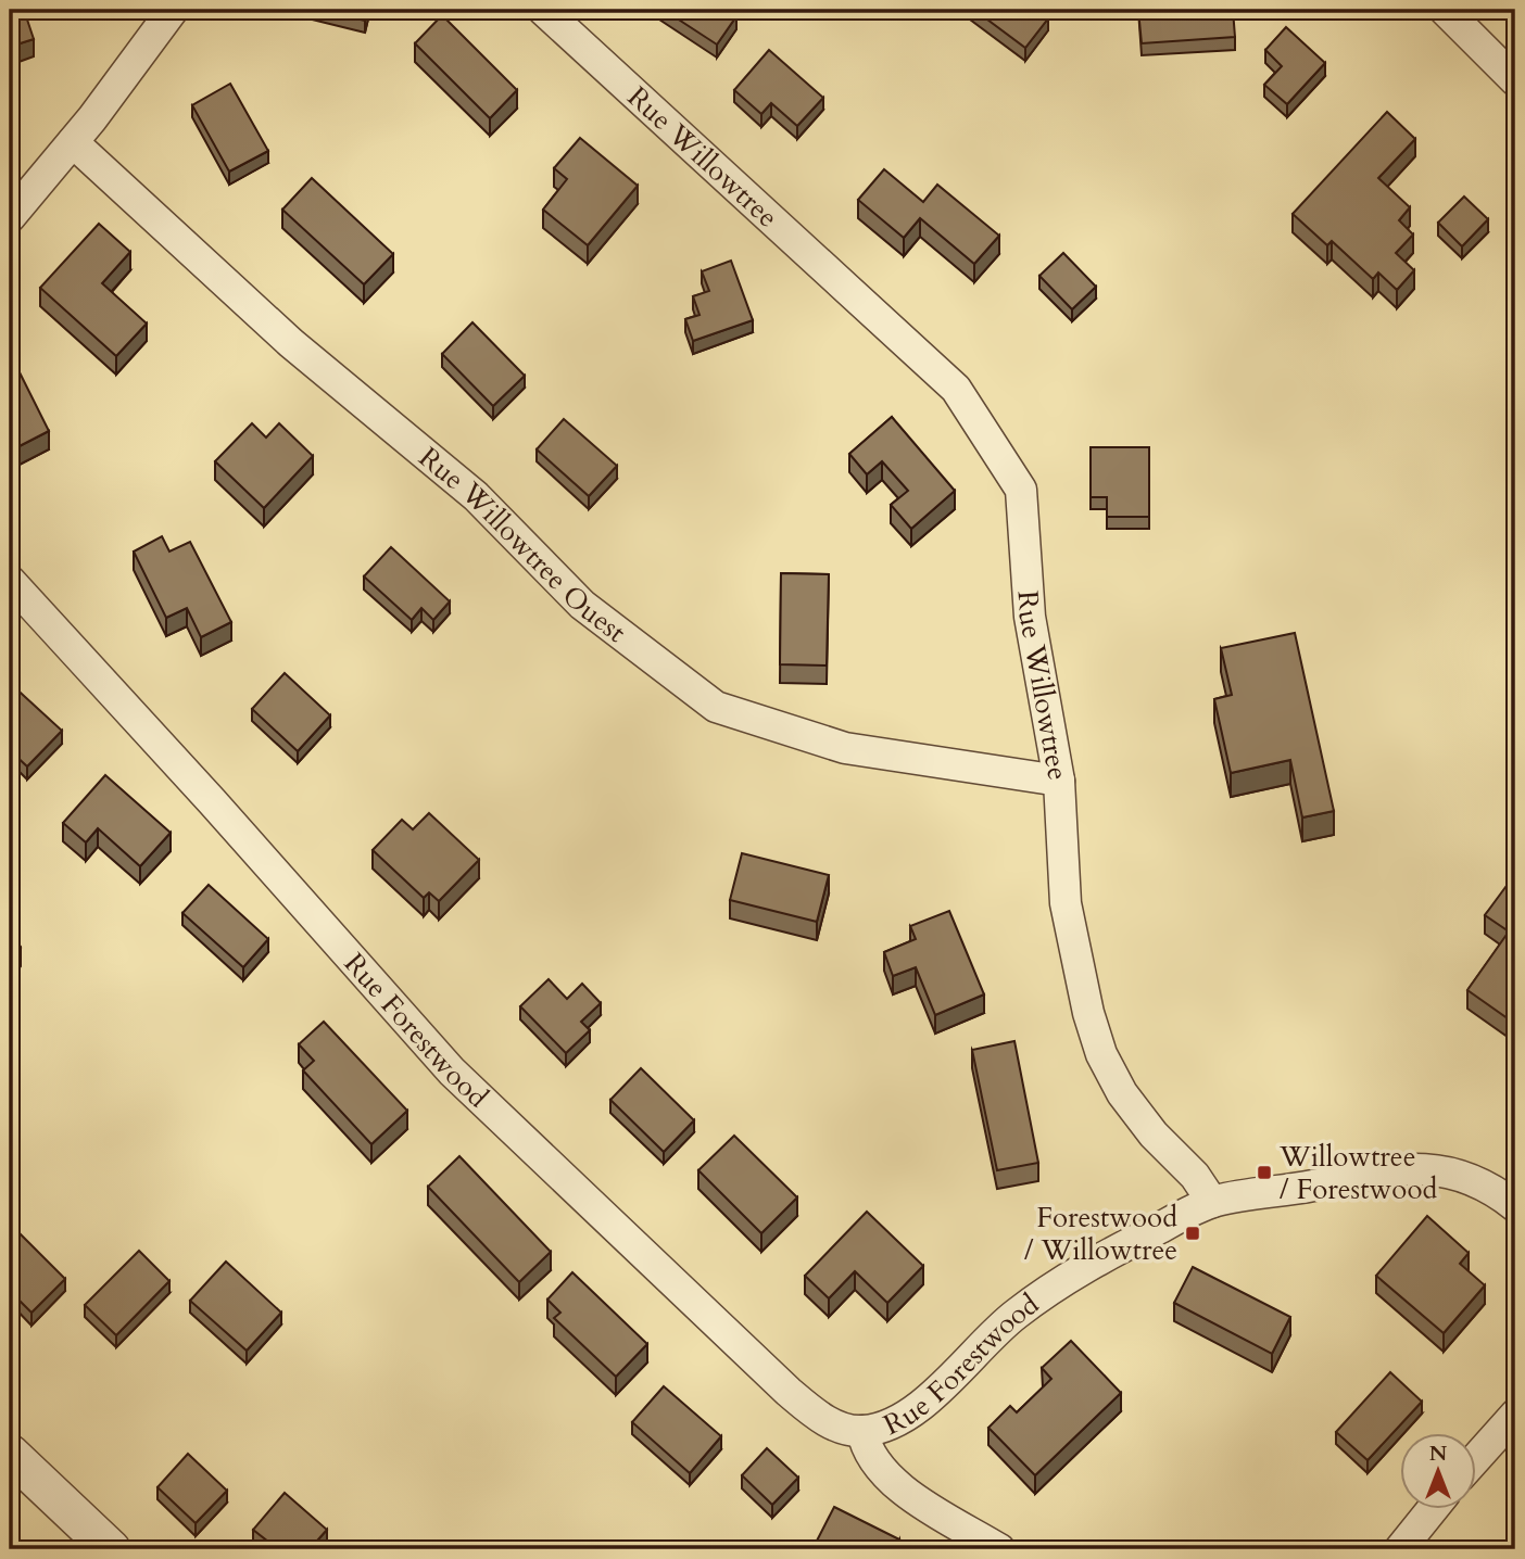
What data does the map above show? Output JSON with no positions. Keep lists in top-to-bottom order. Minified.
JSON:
{"streets":{"street":["Rue Willowtree","Rue Willowtree Ouest","Rue Forestwood"]},"crossings":[["Rue Willowtree","Rue Willowtree Ouest"],["Rue Willowtree","Rue Forestwood"]],"places":{"transit":["Willowtree / Forestwood","Forestwood / Willowtree"]},"north":"top"}
